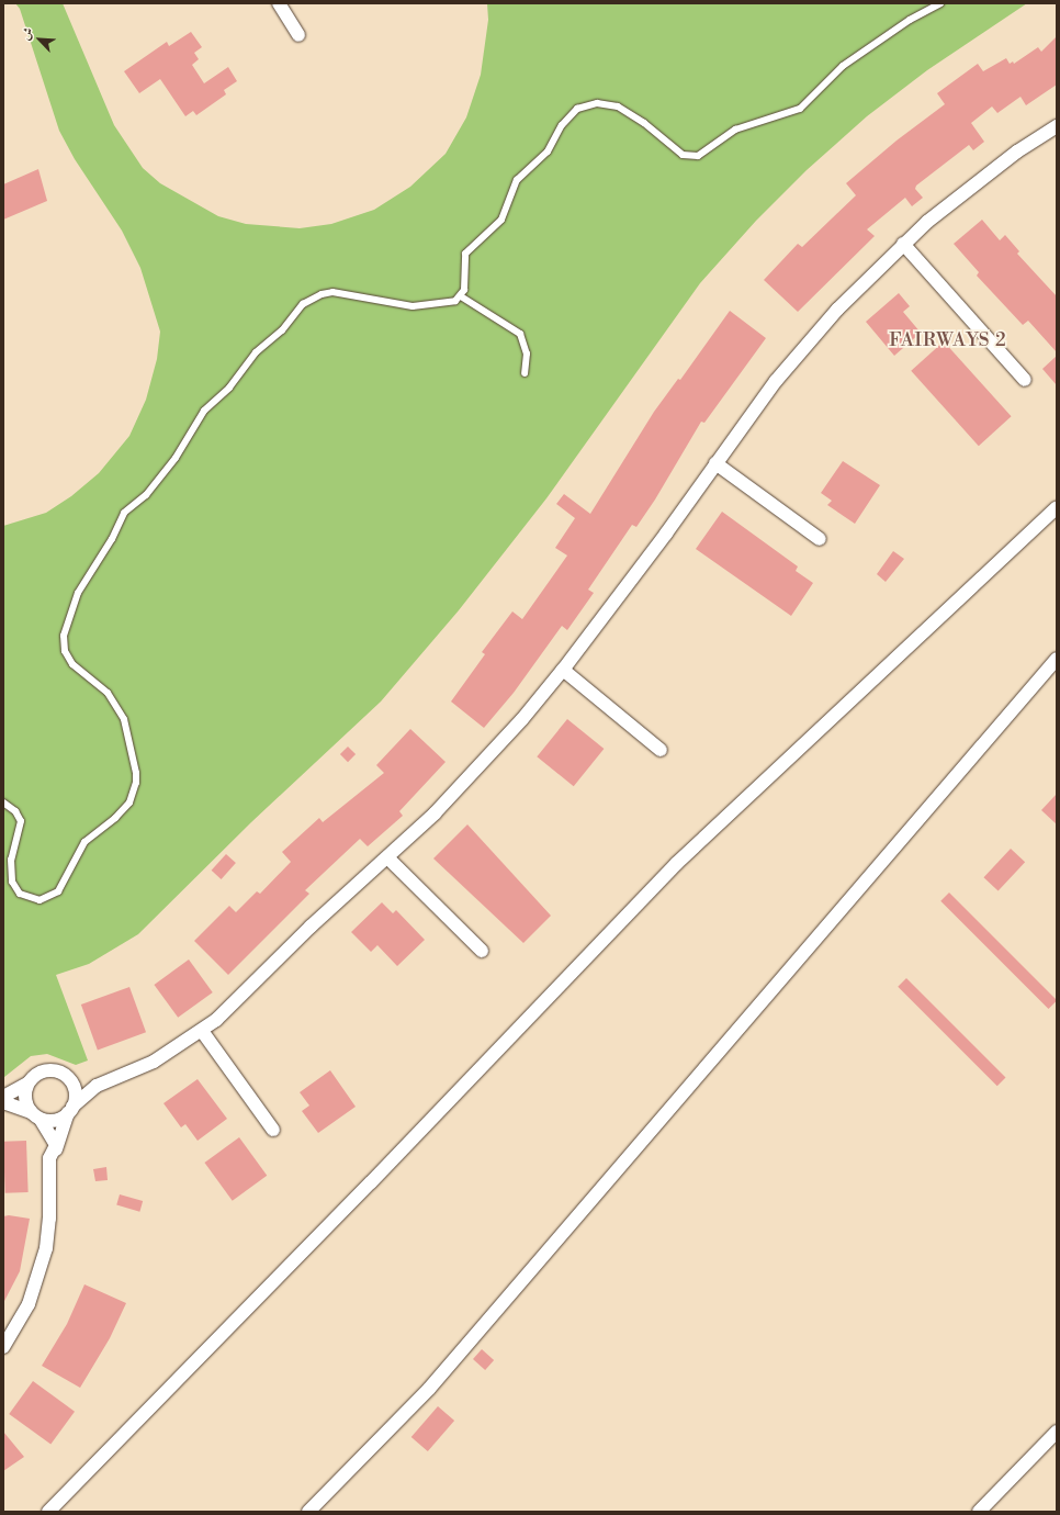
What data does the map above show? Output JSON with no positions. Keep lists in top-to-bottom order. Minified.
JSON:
{"districts":["FAIRWAYS 2"],"north":"top left"}
